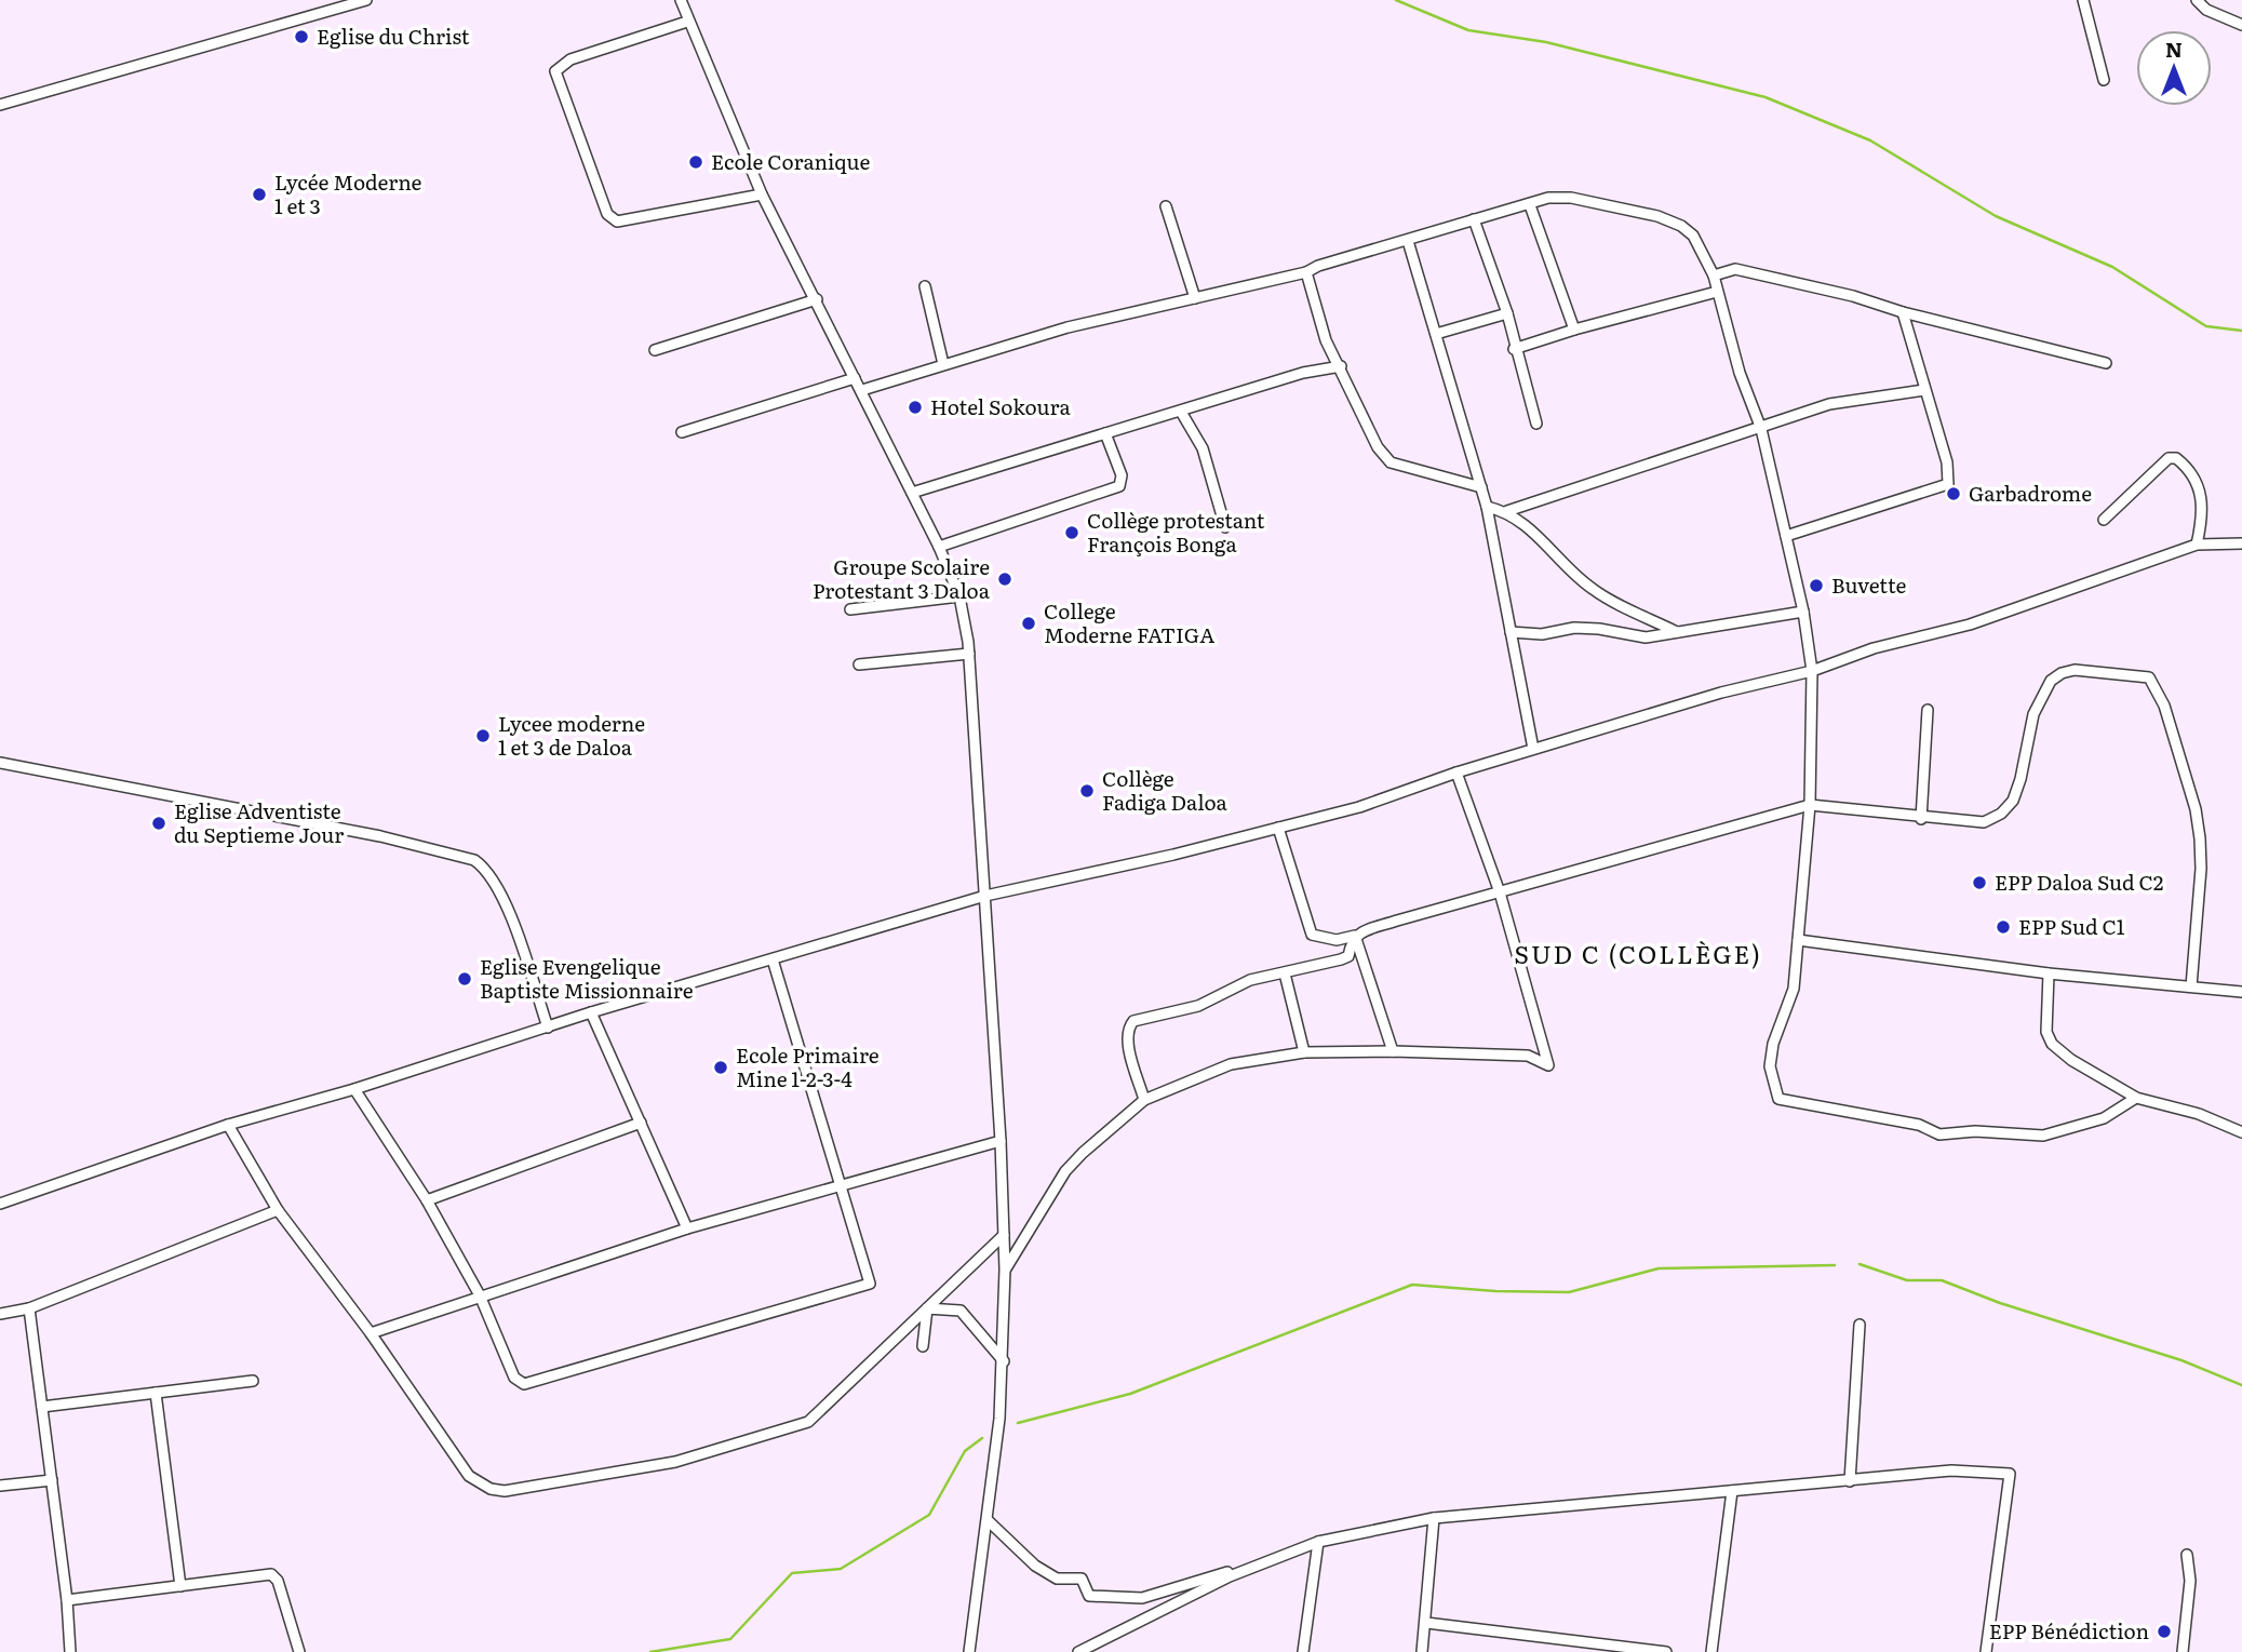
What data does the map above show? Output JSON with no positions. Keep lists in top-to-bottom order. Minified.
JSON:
{"districts":["SUD C (COLLÈGE)"],"places":["Eglise du Christ","Ecole Coranique","Lycée Moderne 1 et 3","Hotel Sokoura","Garbadrome","Collège protestant François Bonga","Groupe Scolaire Protestant 3 Daloa","Buvette","College Moderne FATIGA","Lycee moderne 1 et 3 de Daloa","Collège Fadiga Daloa","Eglise Adventiste du Septieme Jour","EPP Daloa Sud C2","EPP Sud C1","Eglise Evengelique Baptiste Missionnaire","Ecole Primaire Mine 1-2-3-4","EPP Bénédiction"],"north":"top"}
